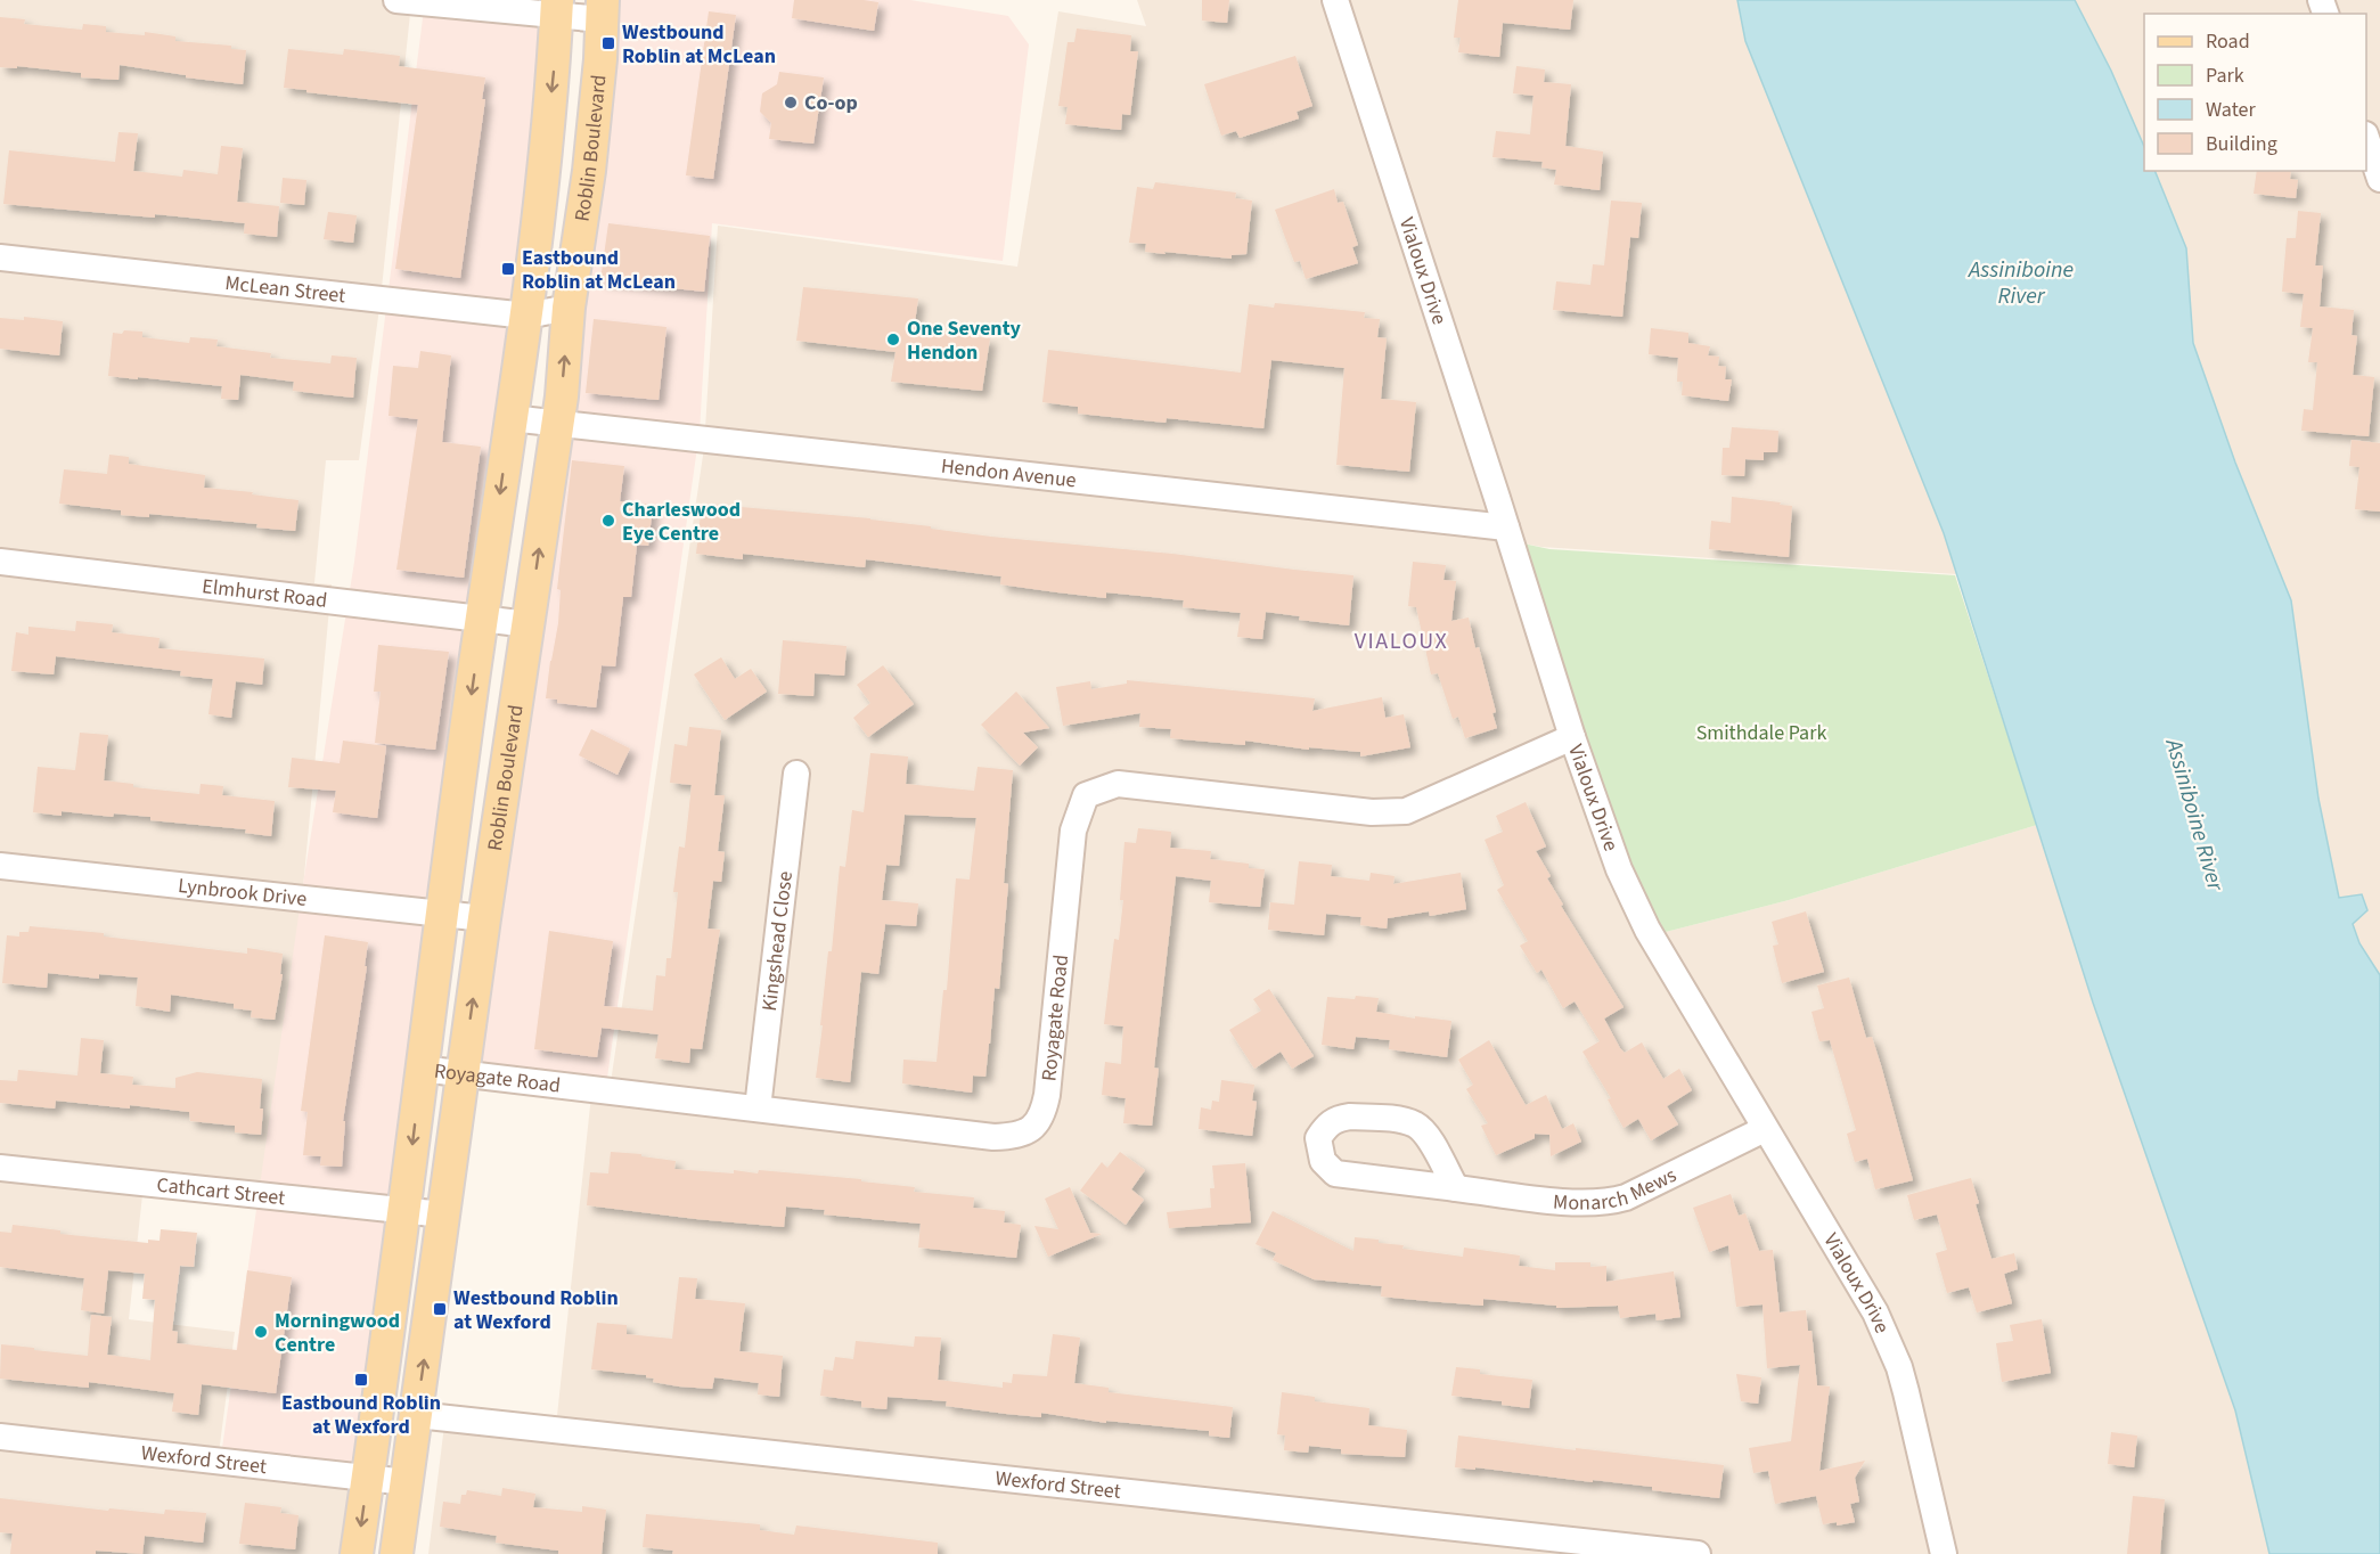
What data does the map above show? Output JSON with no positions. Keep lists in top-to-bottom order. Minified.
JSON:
{"streets":{"main road":["Roblin Boulevard"],"street":["Vialoux Drive","McLean Street","Hendon Avenue","Elmhurst Road","Lynbrook Drive","Kingshead Close","Royagate Road","Monarch Mews","Cathcart Street","Wexford Street"]},"crossings":[["Roblin Boulevard","McLean Street"],["Roblin Boulevard","Hendon Avenue"],["Roblin Boulevard","Elmhurst Road"],["Roblin Boulevard","Lynbrook Drive"],["Roblin Boulevard","Royagate Road"],["Roblin Boulevard","Cathcart Street"],["Roblin Boulevard","Wexford Street"],["Vialoux Drive","Hendon Avenue"],["Vialoux Drive","Royagate Road"],["Vialoux Drive","Monarch Mews"],["Kingshead Close","Royagate Road"]],"districts":["VIALOUX"],"water":["Assiniboine River"],"parks":["Smithdale Park"],"places":{"transit":["Westbound Roblin at McLean","Eastbound Roblin at McLean","Westbound Roblin at Wexford","Eastbound Roblin at Wexford"],"other":["Co-op","One Seventy Hendon","Charleswood Eye Centre","Morningwood Centre"]},"legend":["Road","Park","Water","Building"]}
